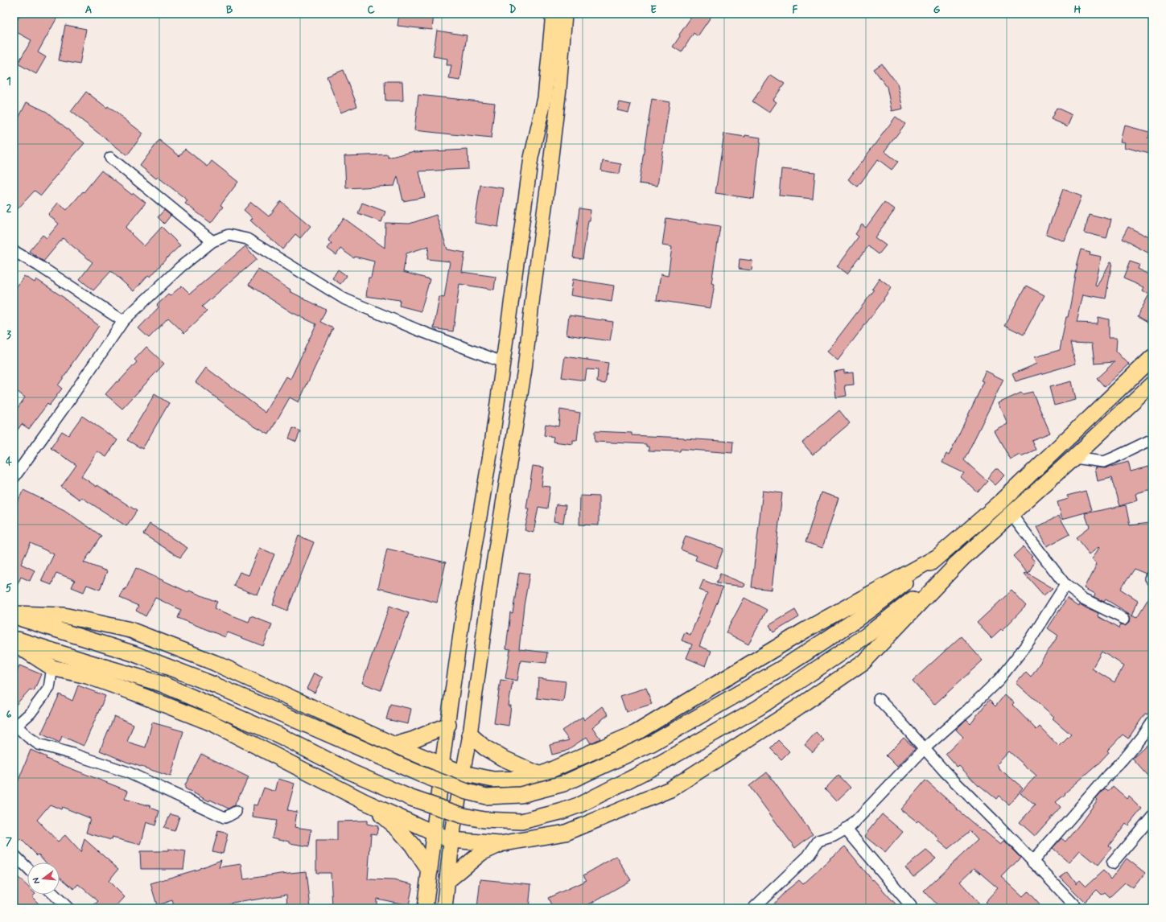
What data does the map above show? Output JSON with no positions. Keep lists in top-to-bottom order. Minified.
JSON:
{"north":"left","grid":{"columns":["A","B","C","D","E","F","G","H"],"rows":["1","2","3","4","5","6","7"]}}
